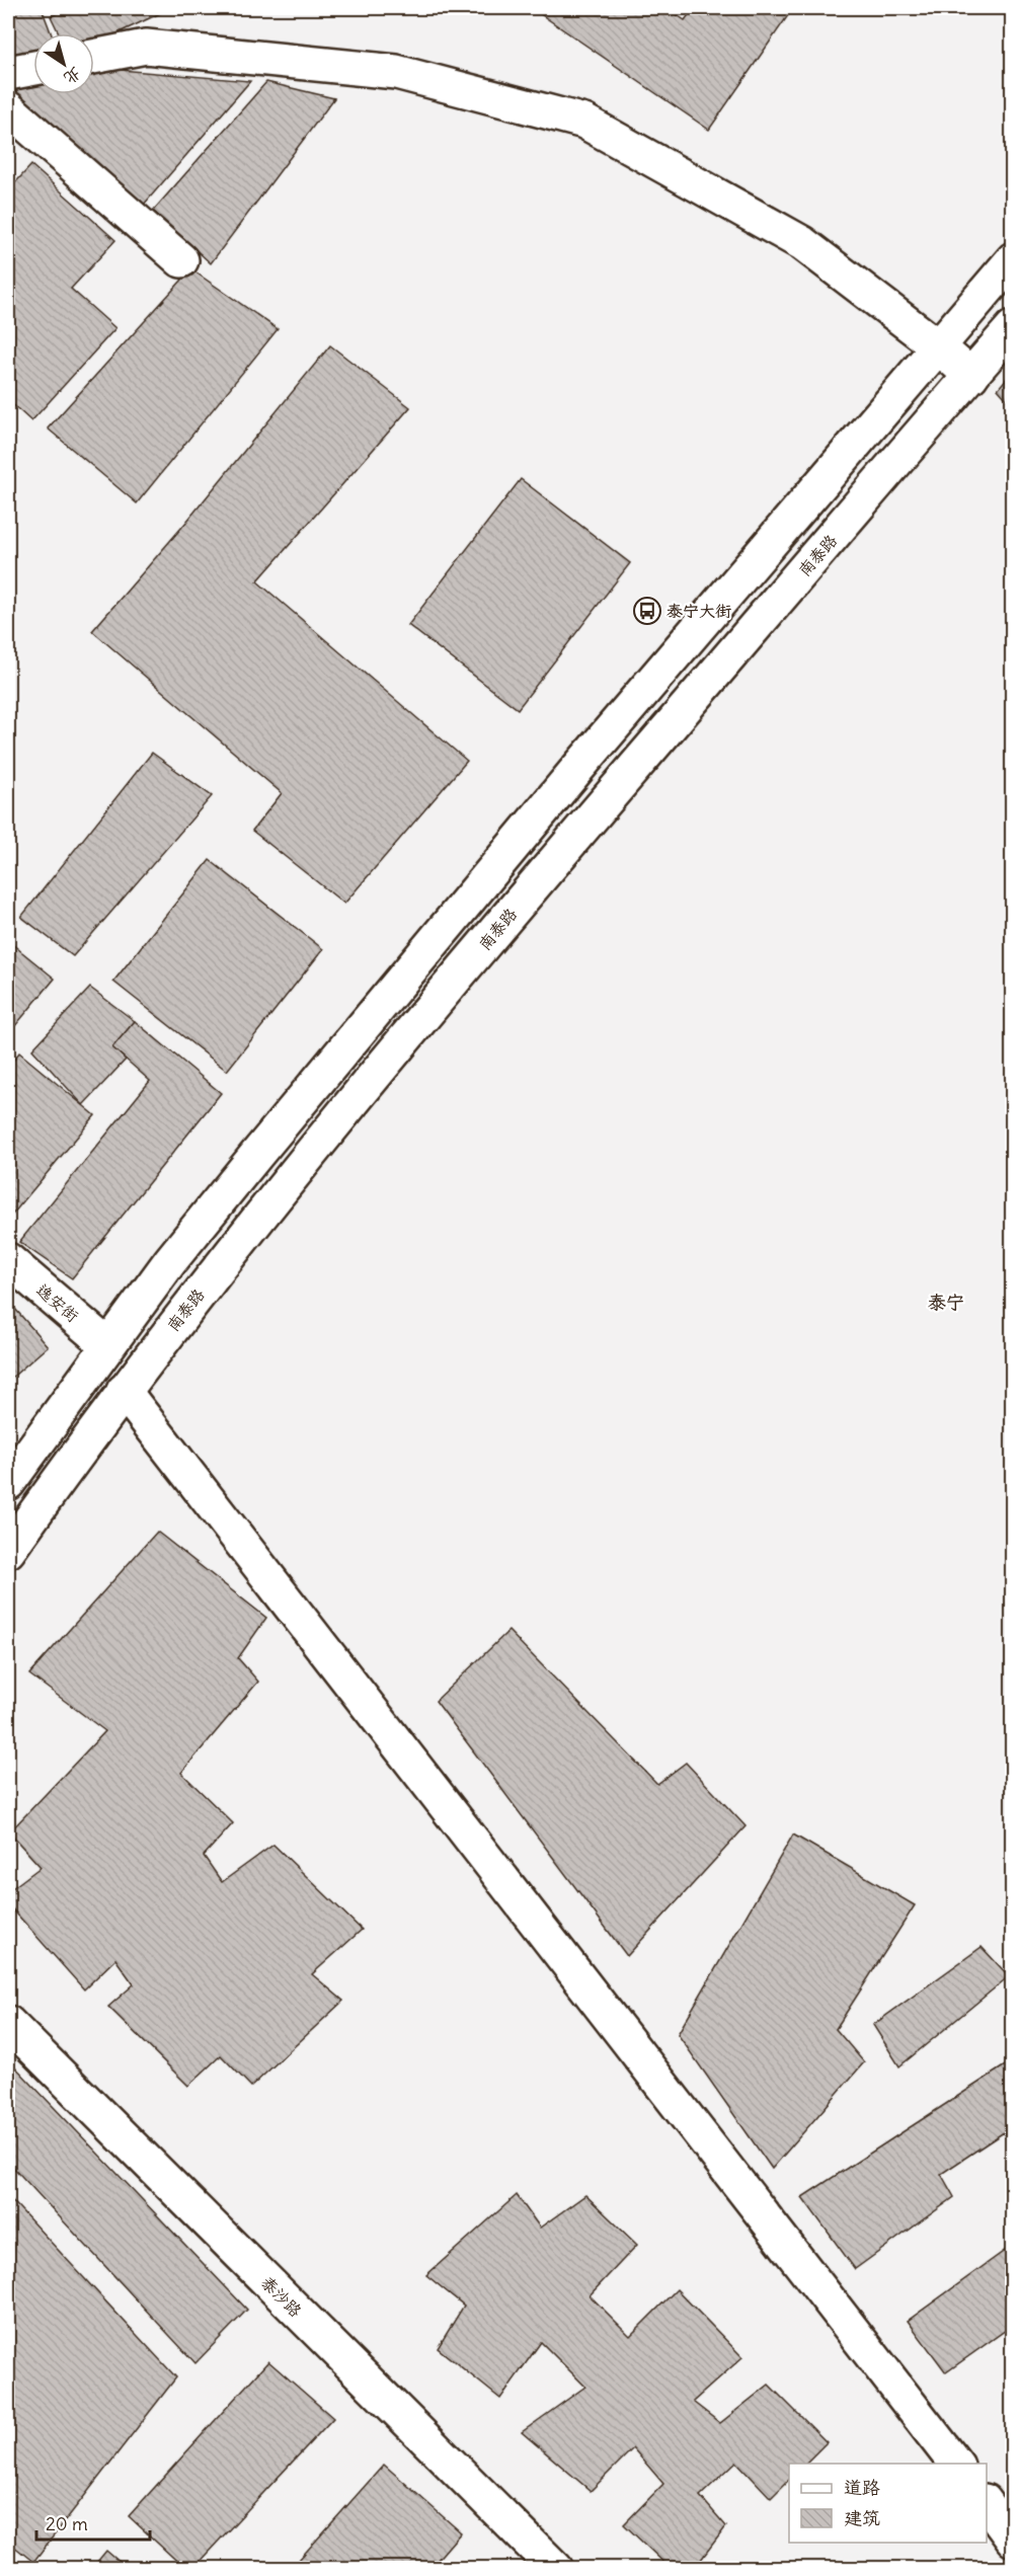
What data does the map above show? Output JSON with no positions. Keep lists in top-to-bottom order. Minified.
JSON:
{"streets":{"street":["南泰路","逸安街","泰沙路"]},"districts":["泰宁"],"places":{"bus stop":["泰宁大街"]},"legend":["道路","建筑"],"scale_bar":"20 m","north":"bottom right"}
